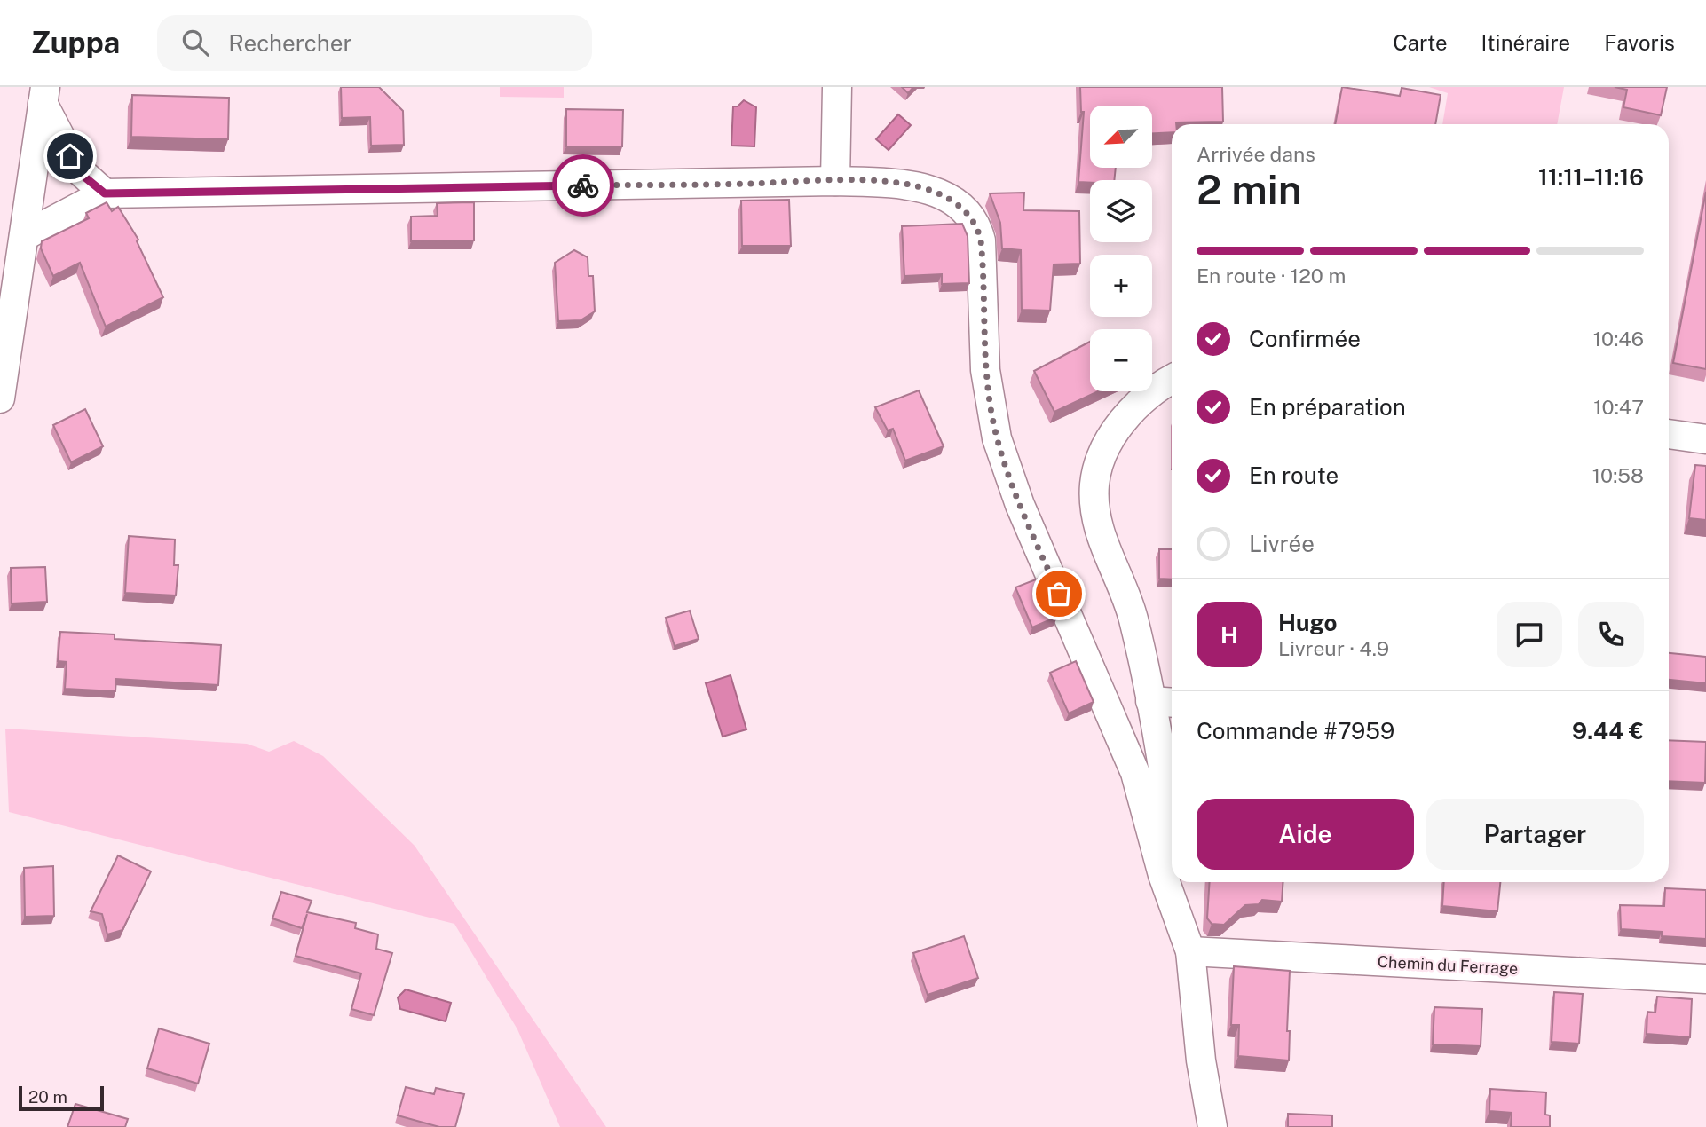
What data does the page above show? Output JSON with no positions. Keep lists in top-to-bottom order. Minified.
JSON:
{"streets":{"street":["Chemin du Ferrage"]},"scale_bar":"20 m","north":"bottom left","page":{"header":"Zuppa","search":"Rechercher","nav":["Carte","Itinéraire","Favoris"],"map_buttons":["+","−"],"heading":["2 min","Arrivée dans","11:11–11:16"],"panel":["Hugo","Livreur · 4.9","Commande #7959","9.44 €"],"bar":"En route · 120 m","list":[["Confirmée","10:46"],["En préparation","10:47"],["En route","10:58"],"Livrée"],"round":"H","buttons":["Aide","Partager"],"scale":"20 m"}}
